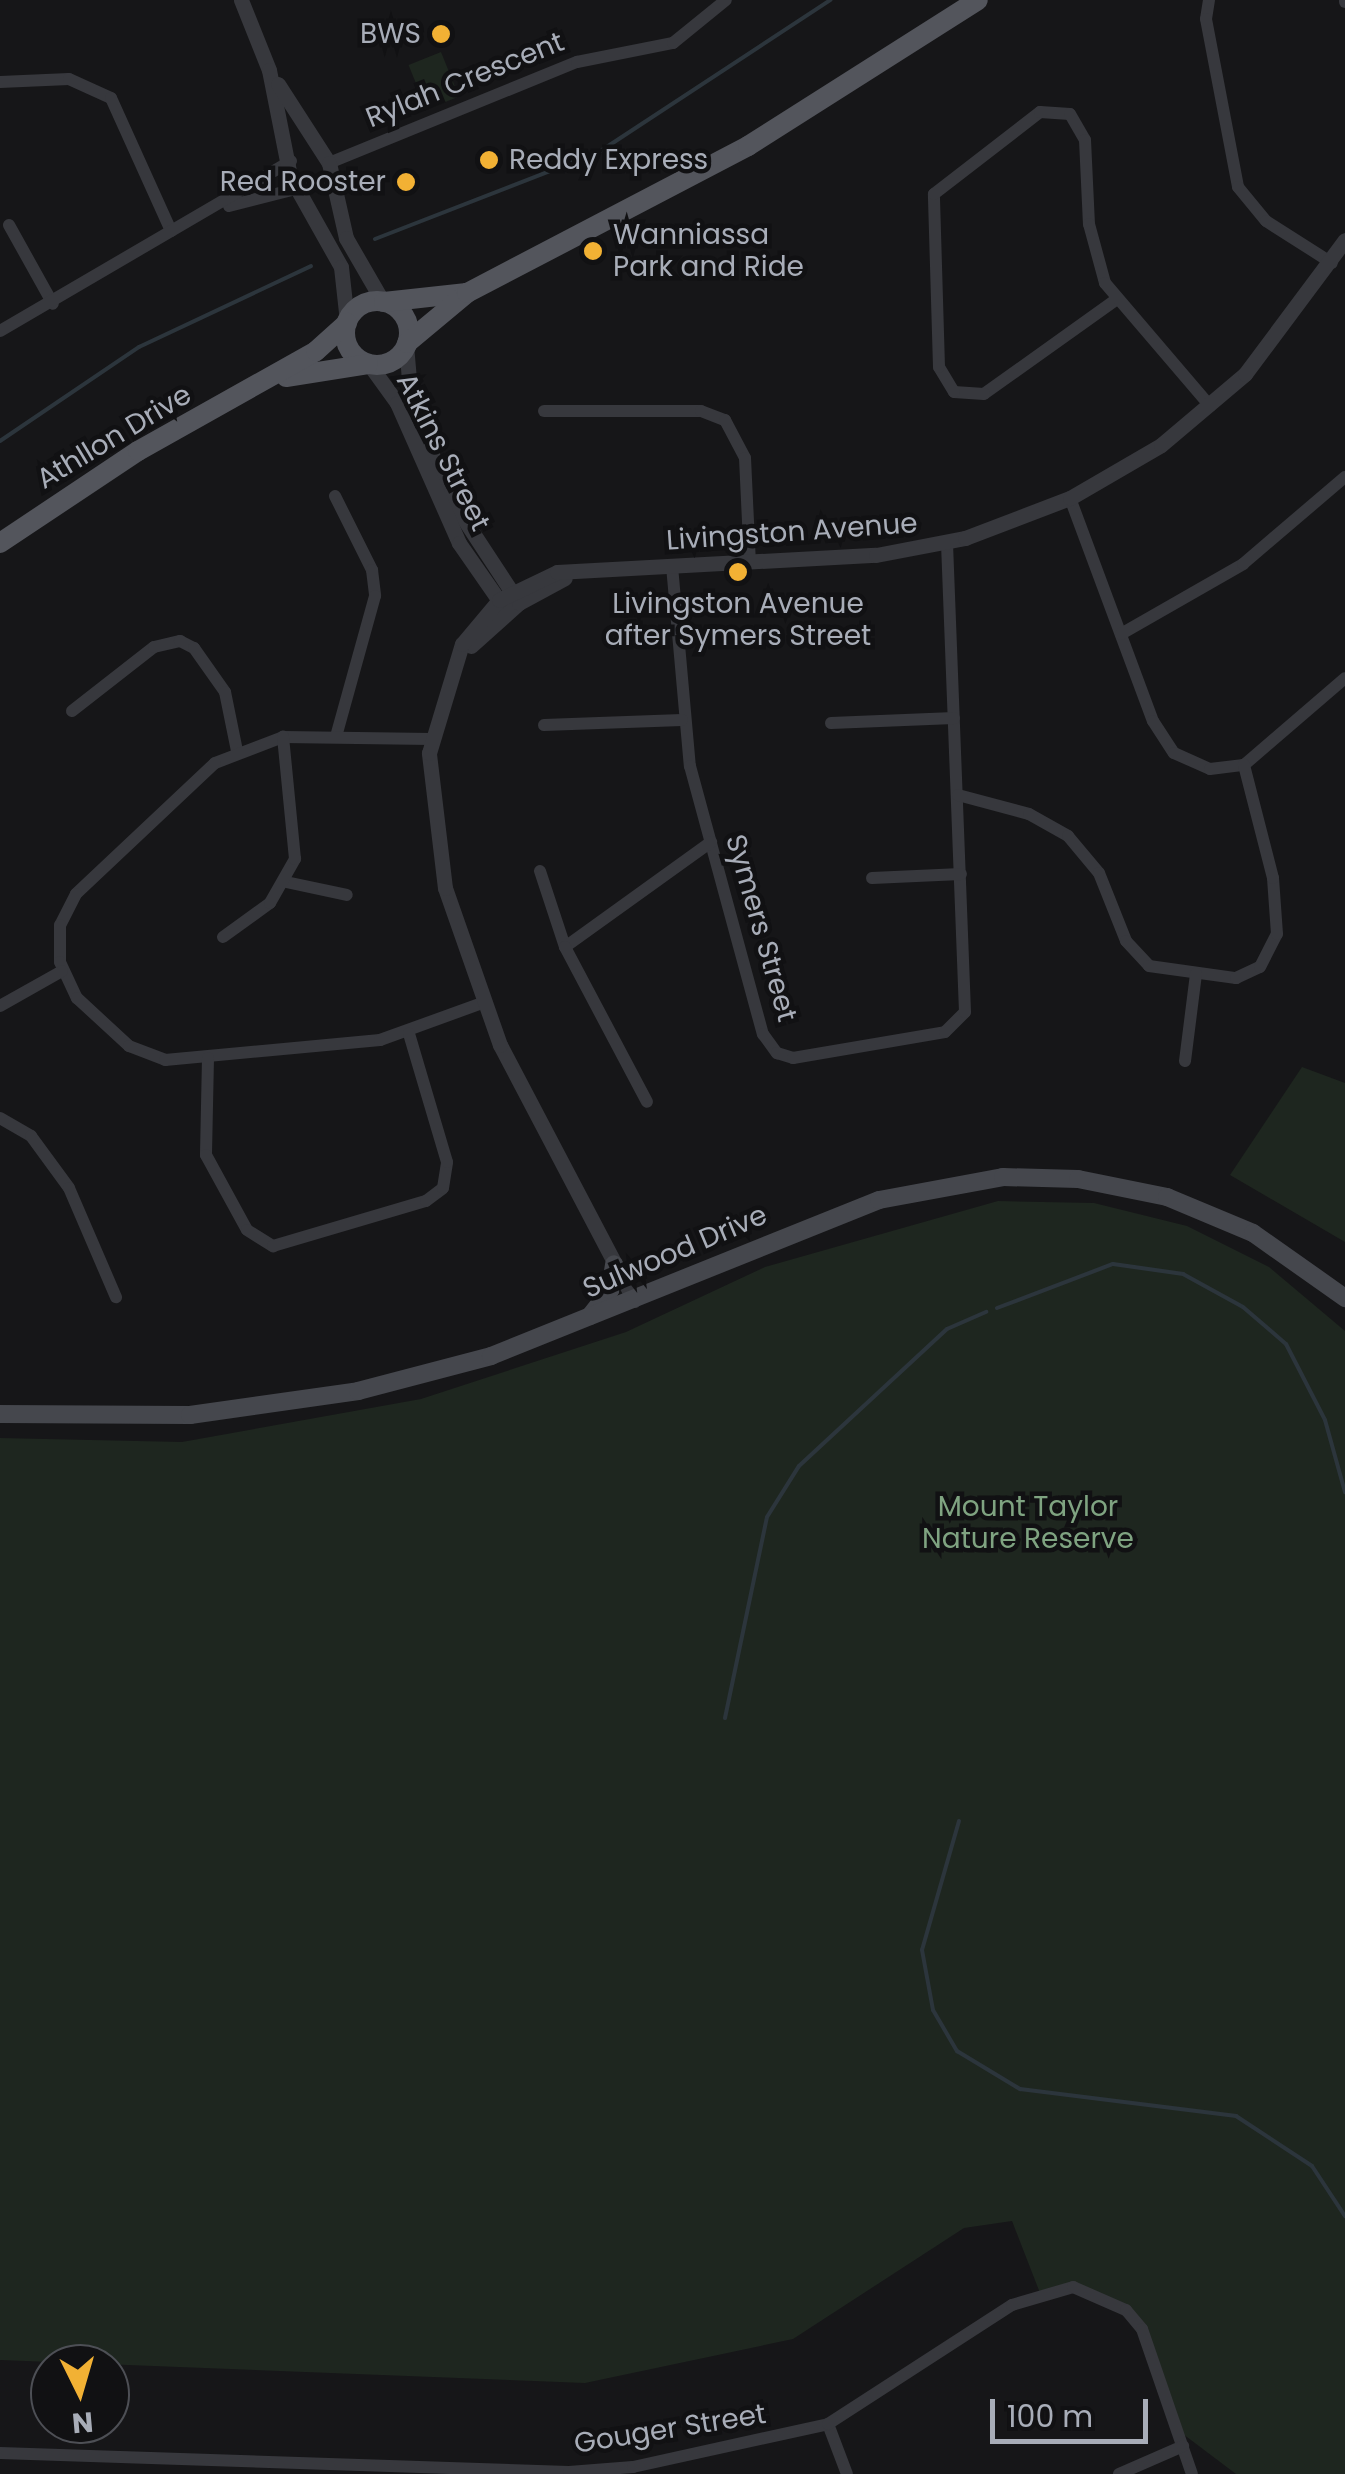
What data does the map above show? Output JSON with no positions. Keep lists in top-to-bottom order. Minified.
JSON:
{"streets":{"main road":["Athllon Drive","Sulwood Drive"],"street":["Rylah Crescent","Atkins Street","Livingston Avenue","Symers Street","Gouger Street"]},"crossings":[["Athllon Drive","Atkins Street"],["Atkins Street","Livingston Avenue"],["Livingston Avenue","Symers Street"],["Livingston Avenue","Sulwood Drive"]],"parks":["Mount Taylor Nature Reserve"],"places":["BWS","Reddy Express","Red Rooster","Wanniassa Park and Ride","Livingston Avenue after Symers Street"],"scale_bar":"100 m","north":"bottom"}
